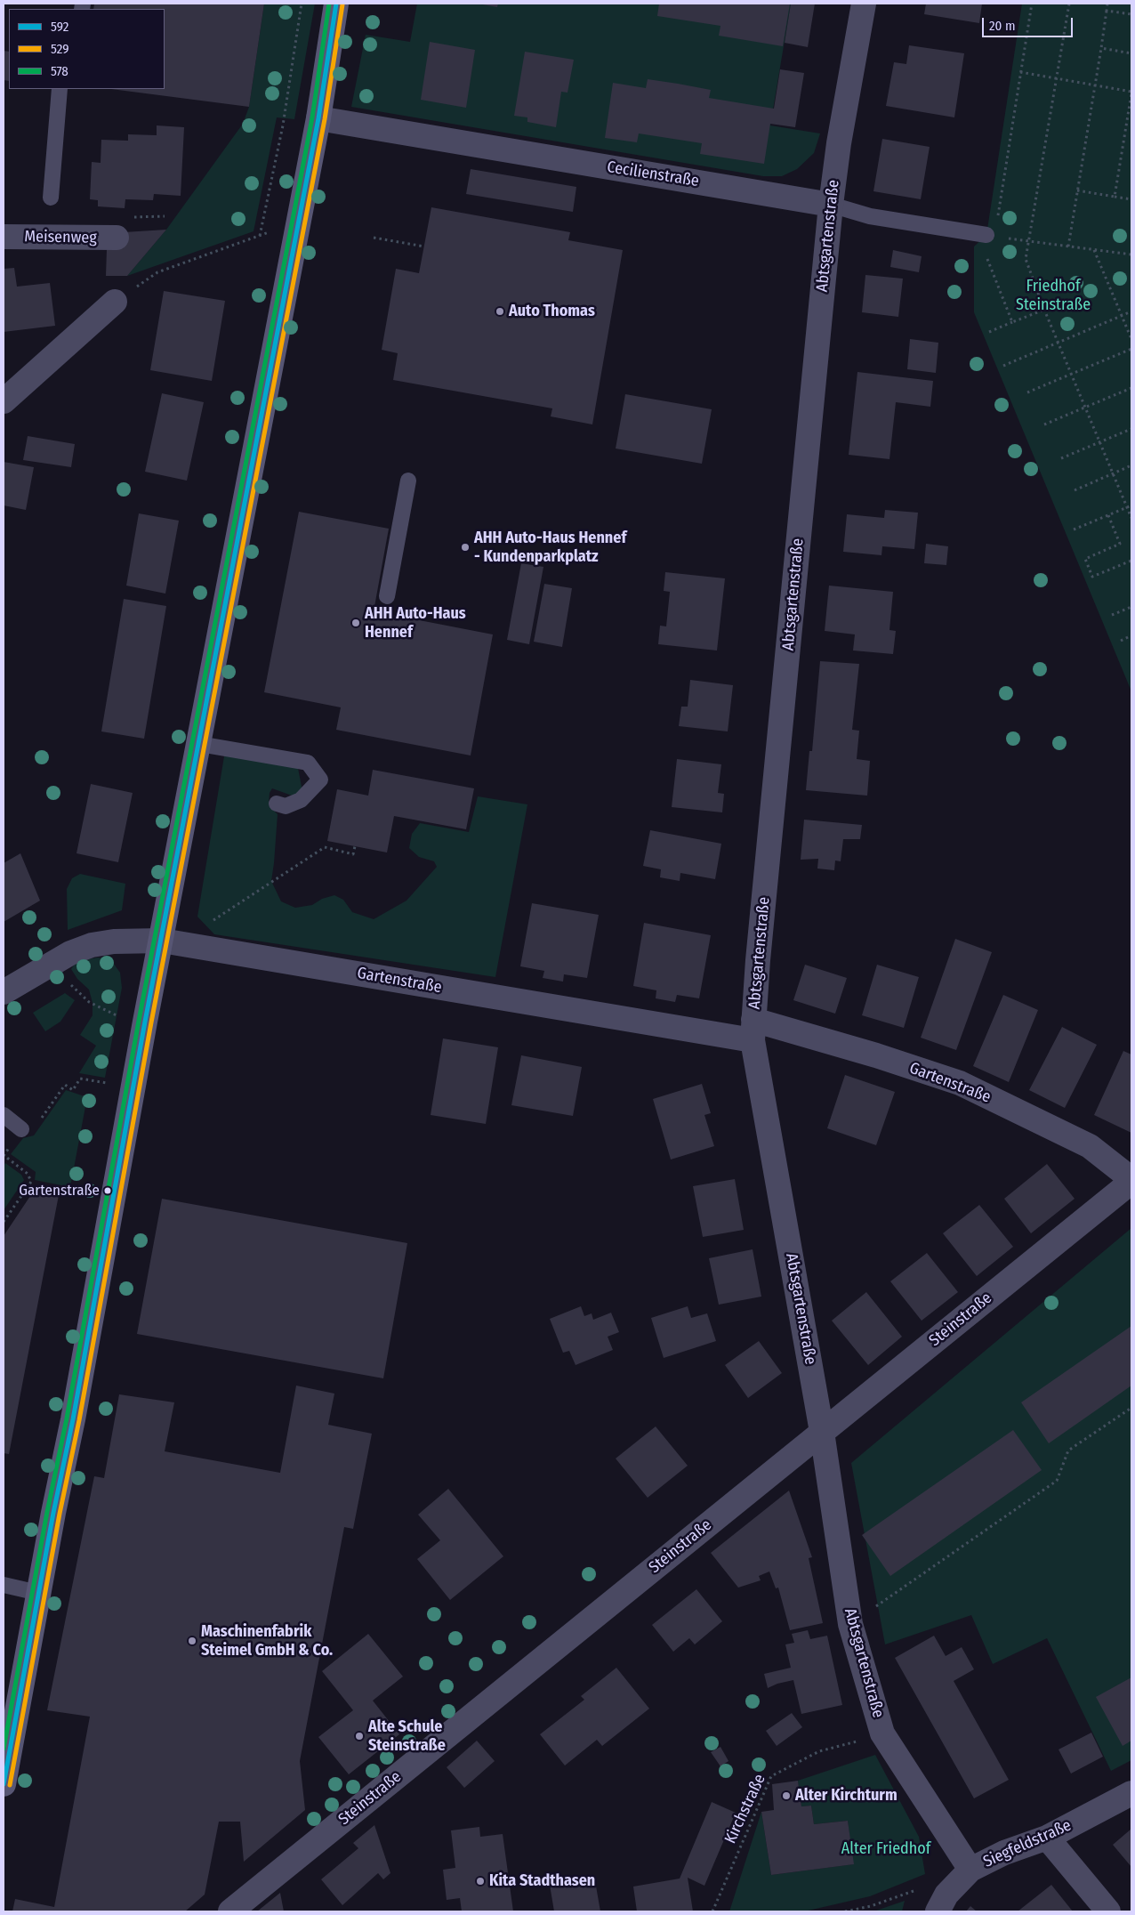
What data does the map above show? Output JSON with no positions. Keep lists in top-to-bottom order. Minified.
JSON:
{"streets":{"street":["Cecilienstraße","Abtsgartenstraße","Meisenweg","Gartenstraße","Steinstraße","Siegfeldstraße"],"path":["Kirchstraße"]},"crossings":[["Cecilienstraße","Abtsgartenstraße"],["Abtsgartenstraße","Gartenstraße"],["Abtsgartenstraße","Steinstraße"],["Abtsgartenstraße","Kirchstraße"],["Abtsgartenstraße","Siegfeldstraße"],["Gartenstraße","Steinstraße"]],"parks":["Friedhof Steinstraße","Alter Friedhof"],"places":["Auto Thomas","AHH Auto-Haus Hennef - Kundenparkplatz","AHH Auto-Haus Hennef","Gartenstraße","Maschinenfabrik Steimel GmbH & Co.","Alte Schule Steinstraße","Alter Kirchturm","Kita Stadthasen"],"lines":["transit line 592","transit line 578","transit line 529"],"legend":["592","529","578"],"scale_bar":"20 m"}
